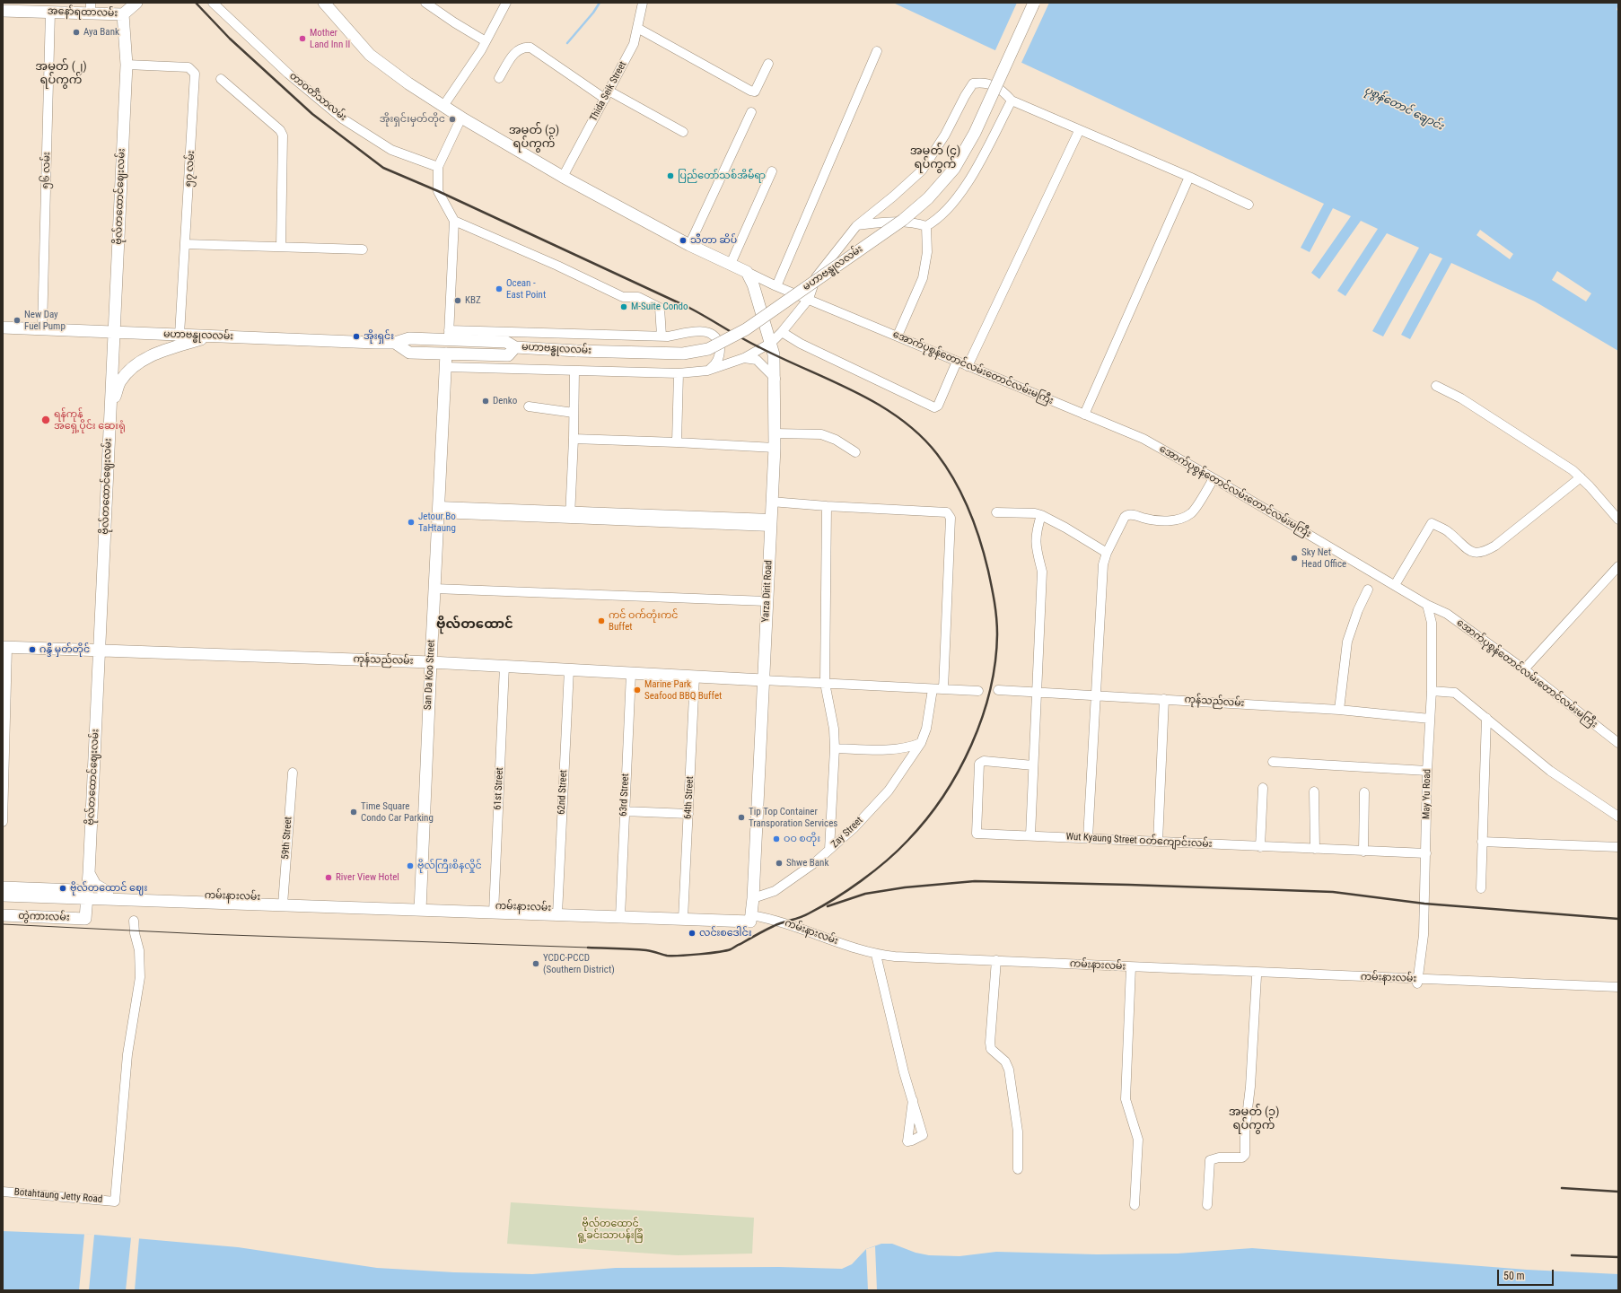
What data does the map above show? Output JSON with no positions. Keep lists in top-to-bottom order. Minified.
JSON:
{"streets":{"main road":["အနော်ရထာလမ်း","ဗိုလ်တထောင်ဈေးလမ်း","မဟာဗန္ဓုလလမ်း","အောက်ပုစွန်တောင်လမ်းတောင်လမ်းမကြီး","Yarza Dirit Road","ကုန်သည်လမ်း","San Da Koo Street","ကမ်းနားလမ်း","တွဲကားလမ်း"],"street":["Thida Seik Street","တာဝတိံသာလမ်း","၅၇ လမ်း","၅၆ လမ်း","61st Street","62nd Street","May Yu Road","63rd Street","64th Street","Zay Street","59th Street","Wut Kyaung Street ဝတ်ကျောင်းလမ်း","Botahtaung Jetty Road"]},"crossings":[["အနော်ရထာလမ်း","၅၆ လမ်း"],["အနော်ရထာလမ်း","ဗိုလ်တထောင်ဈေးလမ်း"],["Thida Seik Street","အောက်ပုစွန်တောင်လမ်းတောင်လမ်းမကြီး"],["၅၇ လမ်း","ဗိုလ်တထောင်ဈေးလမ်း"],["၅၇ လမ်း","မဟာဗန္ဓုလလမ်း"],["၅၆ လမ်း","မဟာဗန္ဓုလလမ်း"],["ဗိုလ်တထောင်ဈေးလမ်း","မဟာဗန္ဓုလလမ်း"],["ဗိုလ်တထောင်ဈေးလမ်း","ကုန်သည်လမ်း"],["ဗိုလ်တထောင်ဈေးလမ်း","ကမ်းနားလမ်း"],["ဗိုလ်တထောင်ဈေးလမ်း","တွဲကားလမ်း"],["မဟာဗန္ဓုလလမ်း","San Da Koo Street"],["အောက်ပုစွန်တောင်လမ်းတောင်လမ်းမကြီး","Yarza Dirit Road"],["အောက်ပုစွန်တောင်လမ်းတောင်လမ်းမကြီး","May Yu Road"],["Yarza Dirit Road","ကုန်သည်လမ်း"],["Yarza Dirit Road","Zay Street"],["Yarza Dirit Road","ကမ်းနားလမ်း"],["ကုန်သည်လမ်း","San Da Koo Street"],["ကုန်သည်လမ်း","61st Street"],["ကုန်သည်လမ်း","62nd Street"],["ကုန်သည်လမ်း","May Yu Road"],["ကုန်သည်လမ်း","63rd Street"],["ကုန်သည်လမ်း","64th Street"],["San Da Koo Street","ကမ်းနားလမ်း"],["61st Street","ကမ်းနားလမ်း"],["62nd Street","ကမ်းနားလမ်း"],["May Yu Road","Wut Kyaung Street ဝတ်ကျောင်းလမ်း"],["May Yu Road","ကမ်းနားလမ်း"],["63rd Street","ကမ်းနားလမ်း"],["64th Street","ကမ်းနားလမ်း"],["59th Street","ကမ်းနားလမ်း"]],"districts":["အမှတ် (၂) ရပ်ကွက်","အမှတ် (၃) ရပ်ကွက်","အမှတ် (၄) ရပ်ကွက်","ဗိုလ်တထောင်","အမှတ် (၁) ရပ်ကွက်"],"water":["ပုစွန်တောင် ချောင်း"],"parks":["ဗိုလ်တထောင် ရူ့ခင်းသာပန်းခြံ"],"places":["Aya Bank","Mother Land Inn II","အိုးရှင်းမှတ်တိုင","ပြည်တော်သစ်အိမ််ရာ","သီတာ ဆိပ်","Ocean - East Point","KBZ","M-Suite Condo","New Day Fuel Pump","အိုးရှင်း","Denko","ရန်ကုန် အရှေ့ပိုင်း ဆေးရုံ","Jetour Bo TaHtaung","Sky Net Head Office","ကင် ဝက်တုံးကင် Buffet","ဂန္ဒီ မှတ်တိုင်","Marine Park Seafood BBQ Buffet","Time Square Condo Car Parking","Tip Top Container Transporation Services","ဝဝ စတိုး","Shwe Bank","ဗိုလ်ကြီးစိနလှိုင်","River View Hotel","ဗိုလ်တထောင် ဈေး","လင်းစဒေါင်း","YCDC-PCCD (Southern District)"],"scale_bar":"50 m"}
